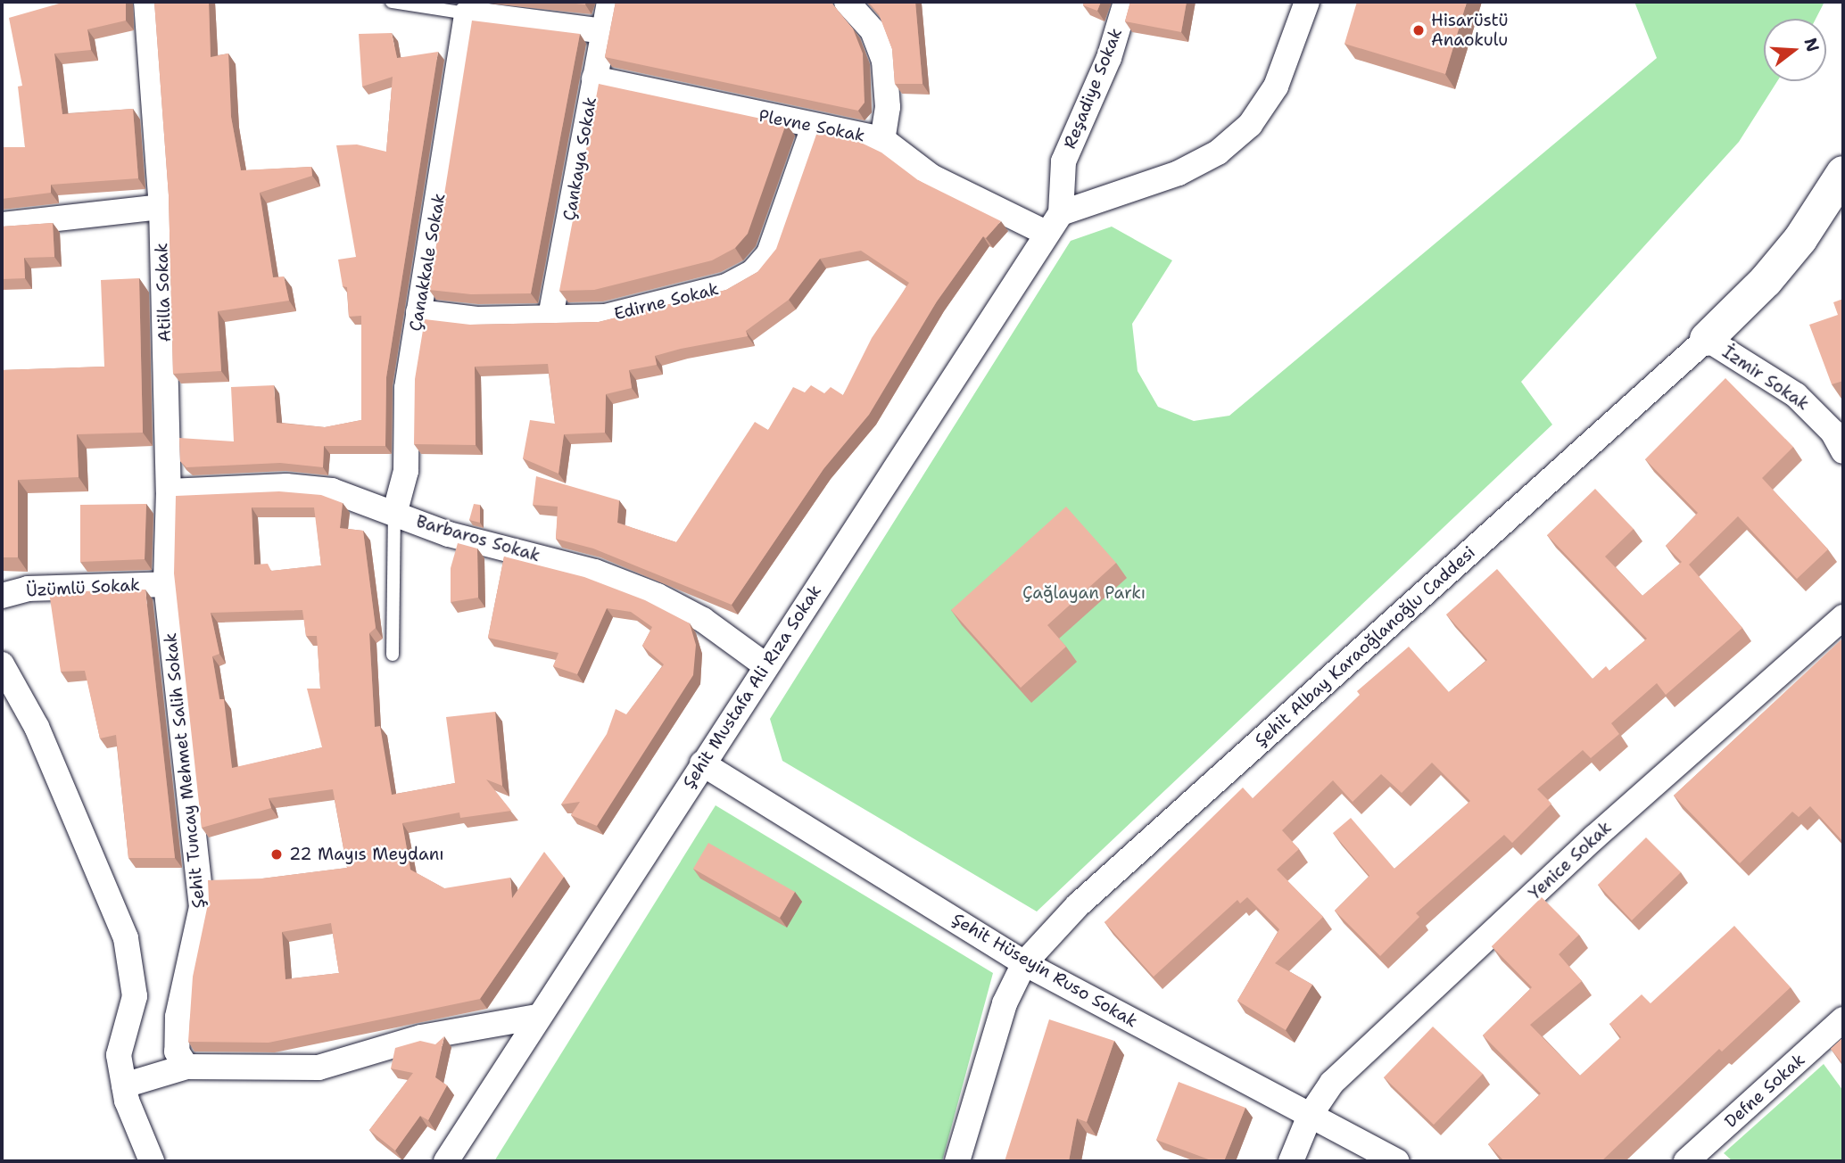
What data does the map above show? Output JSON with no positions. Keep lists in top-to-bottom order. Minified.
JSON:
{"streets":{"street":["Reşadiye Sokak","Plevne Sokak","Çankaya Sokak","Çanakkale Sokak","Atilla Sokak","Edirne Sokak","İzmir Sokak","Barbaros Sokak","Üzümlü Sokak","Şehit Albay Karaoğlanoğlu Caddesi","Şehit Mustafa Ali Rıza Sokak","Şehit Tuncay Mehmet Salih Sokak","Yenice Sokak","Şehit Hüseyin Ruso Sokak","Defne Sokak"]},"crossings":[["Reşadiye Sokak","Şehit Mustafa Ali Rıza Sokak"],["Plevne Sokak","Çankaya Sokak"],["Plevne Sokak","Edirne Sokak"],["Plevne Sokak","Şehit Mustafa Ali Rıza Sokak"],["Çankaya Sokak","Edirne Sokak"],["Çanakkale Sokak","Edirne Sokak"],["Çanakkale Sokak","Barbaros Sokak"],["Atilla Sokak","Barbaros Sokak"],["Atilla Sokak","Üzümlü Sokak"],["Atilla Sokak","Şehit Tuncay Mehmet Salih Sokak"],["İzmir Sokak","Şehit Albay Karaoğlanoğlu Caddesi"],["Barbaros Sokak","Şehit Mustafa Ali Rıza Sokak"],["Üzümlü Sokak","Şehit Tuncay Mehmet Salih Sokak"],["Şehit Albay Karaoğlanoğlu Caddesi","Şehit Hüseyin Ruso Sokak"],["Şehit Mustafa Ali Rıza Sokak","Şehit Hüseyin Ruso Sokak"],["Yenice Sokak","Şehit Hüseyin Ruso Sokak"]],"parks":["Çağlayan Parkı"],"places":["Hisarüstü Anaokulu","22 Mayıs Meydanı"],"north":"right"}
